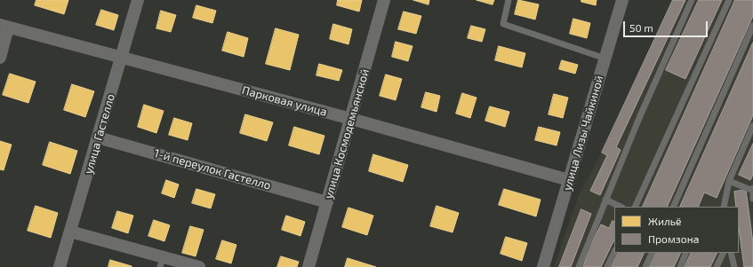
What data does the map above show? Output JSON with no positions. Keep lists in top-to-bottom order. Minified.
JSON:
{"streets":{"street":["Парковая улица","улица Лизы Чайкиной","улица Гастелло","улица Космодемьянской","1-й переулок Гастелло"]},"crossings":[["Парковая улица","улица Лизы Чайкиной"],["Парковая улица","улица Гастелло"],["Парковая улица","улица Космодемьянской"],["улица Гастелло","1-й переулок Гастелло"],["улица Космодемьянской","1-й переулок Гастелло"]],"legend":["Жильё","Промзона"],"scale_bar":"50 m"}
